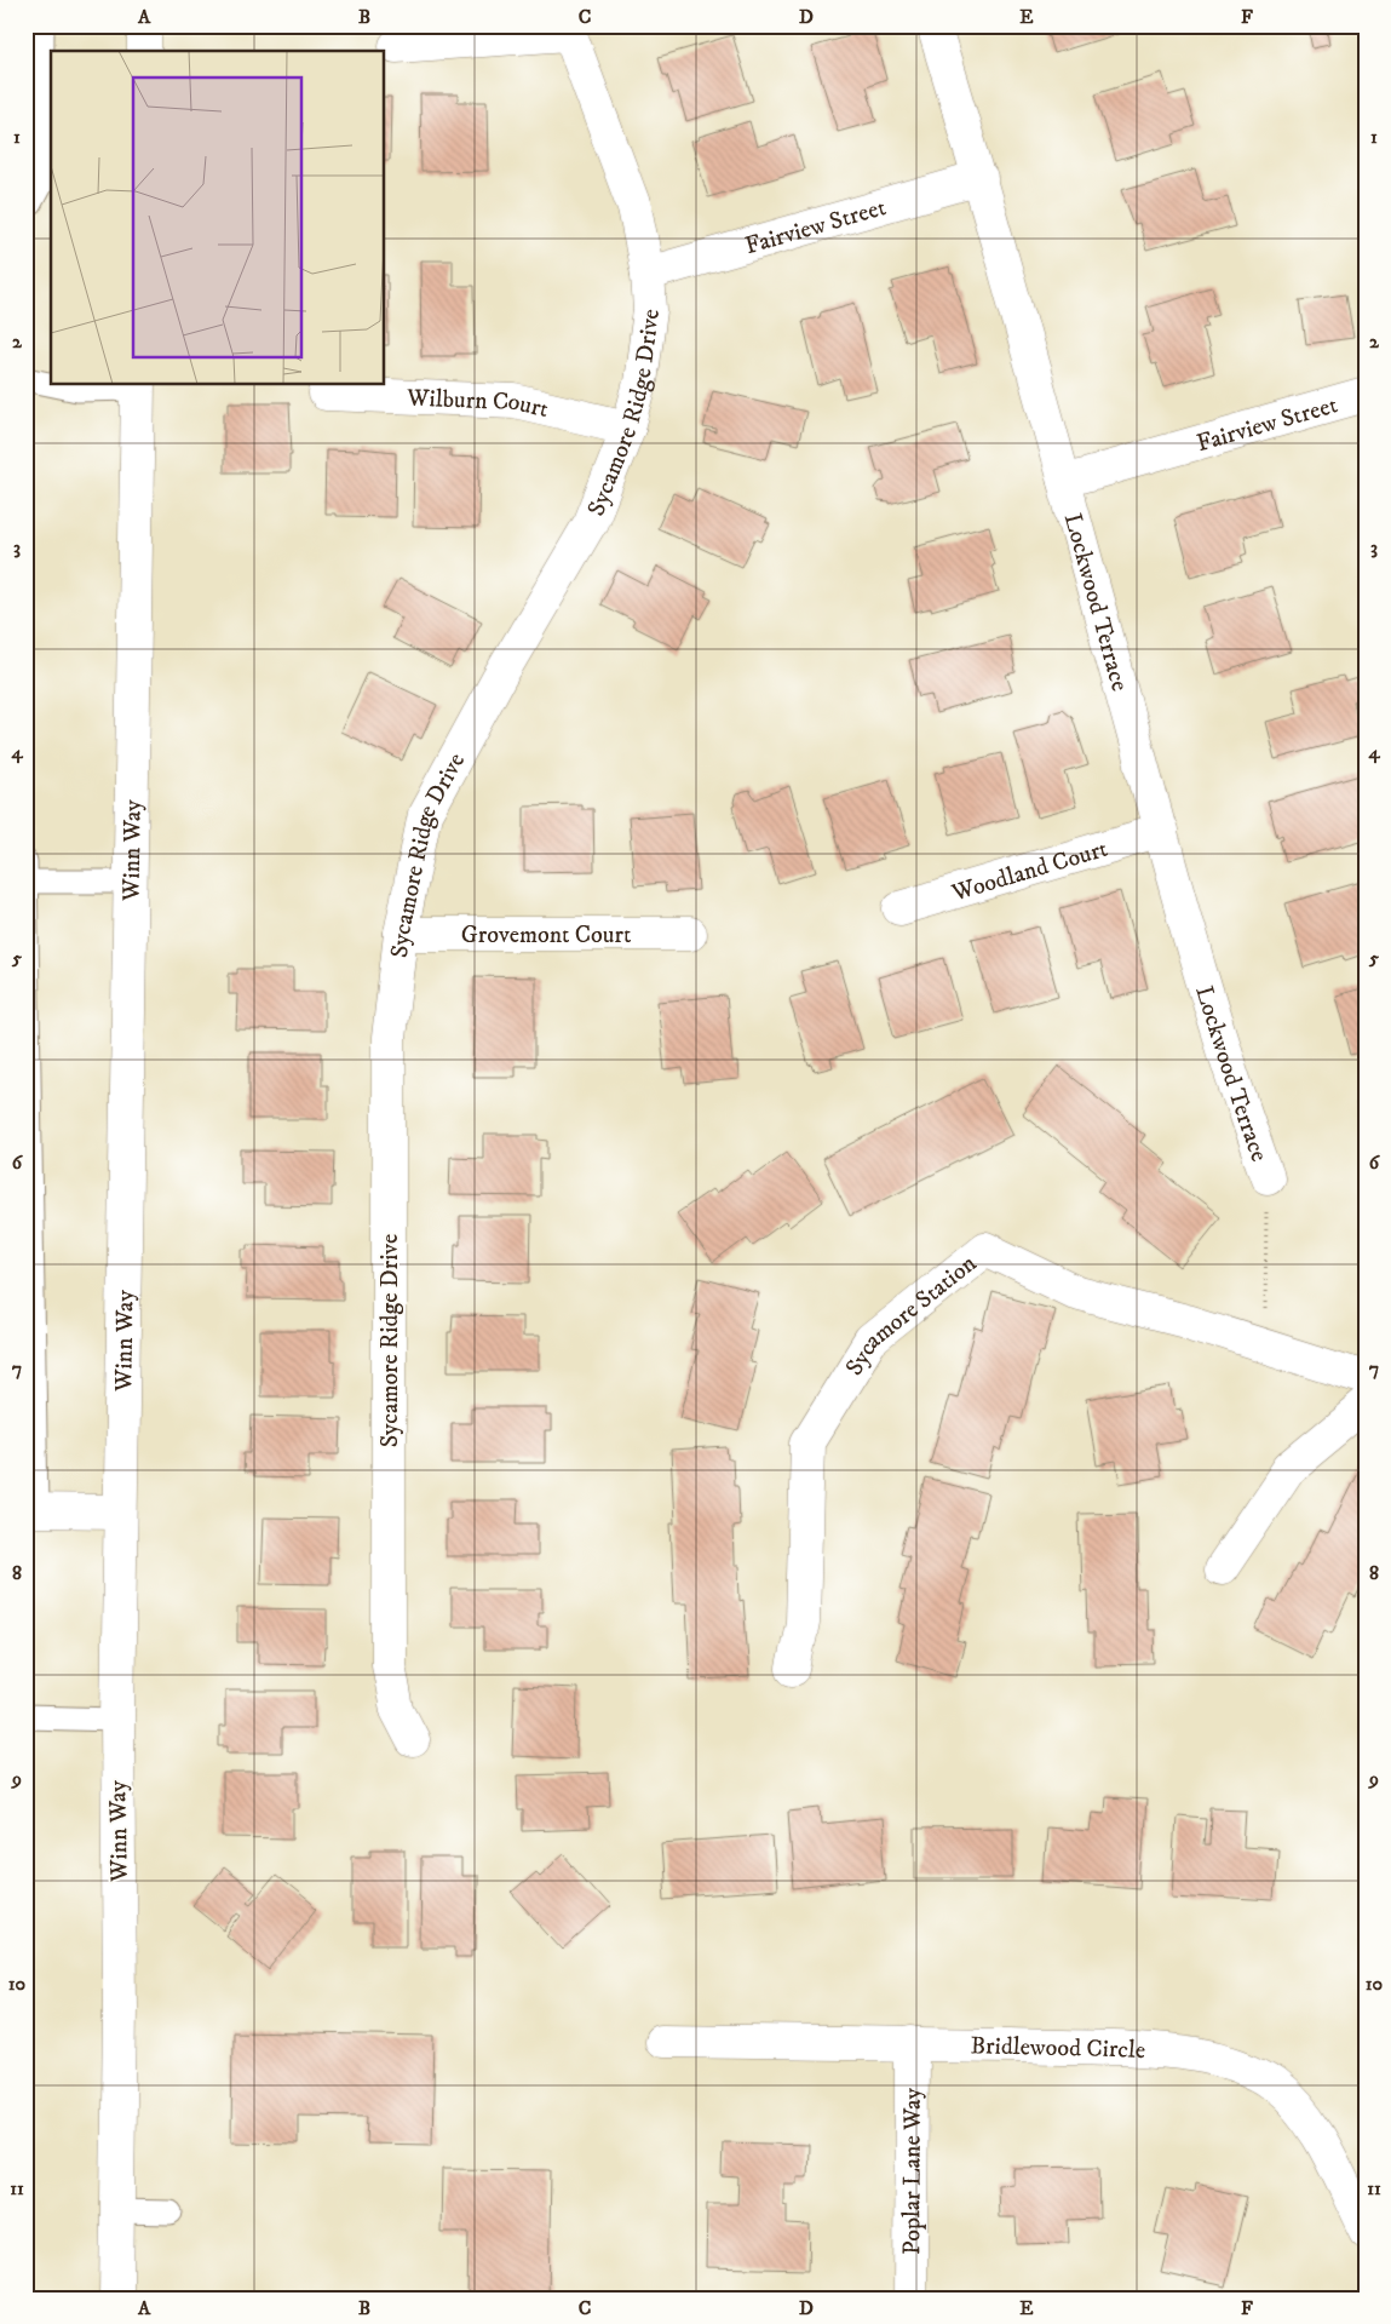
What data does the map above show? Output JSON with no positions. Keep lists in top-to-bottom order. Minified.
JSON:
{"streets":{"street":["Fairview Street","Wilburn Court","Sycamore Ridge Drive","Lockwood Terrace","Winn Way","Woodland Court","Grovemont Court","Sycamore Station","Bridlewood Circle","Poplar Lane Way"]},"crossings":[["Fairview Street","Sycamore Ridge Drive"],["Fairview Street","Lockwood Terrace"],["Wilburn Court","Sycamore Ridge Drive"],["Sycamore Ridge Drive","Grovemont Court"],["Lockwood Terrace","Woodland Court"],["Bridlewood Circle","Poplar Lane Way"]],"grid":{"columns":["A","B","C","D","E","F"],"rows":["1","2","3","4","5","6","7","8","9","10","11"]}}
